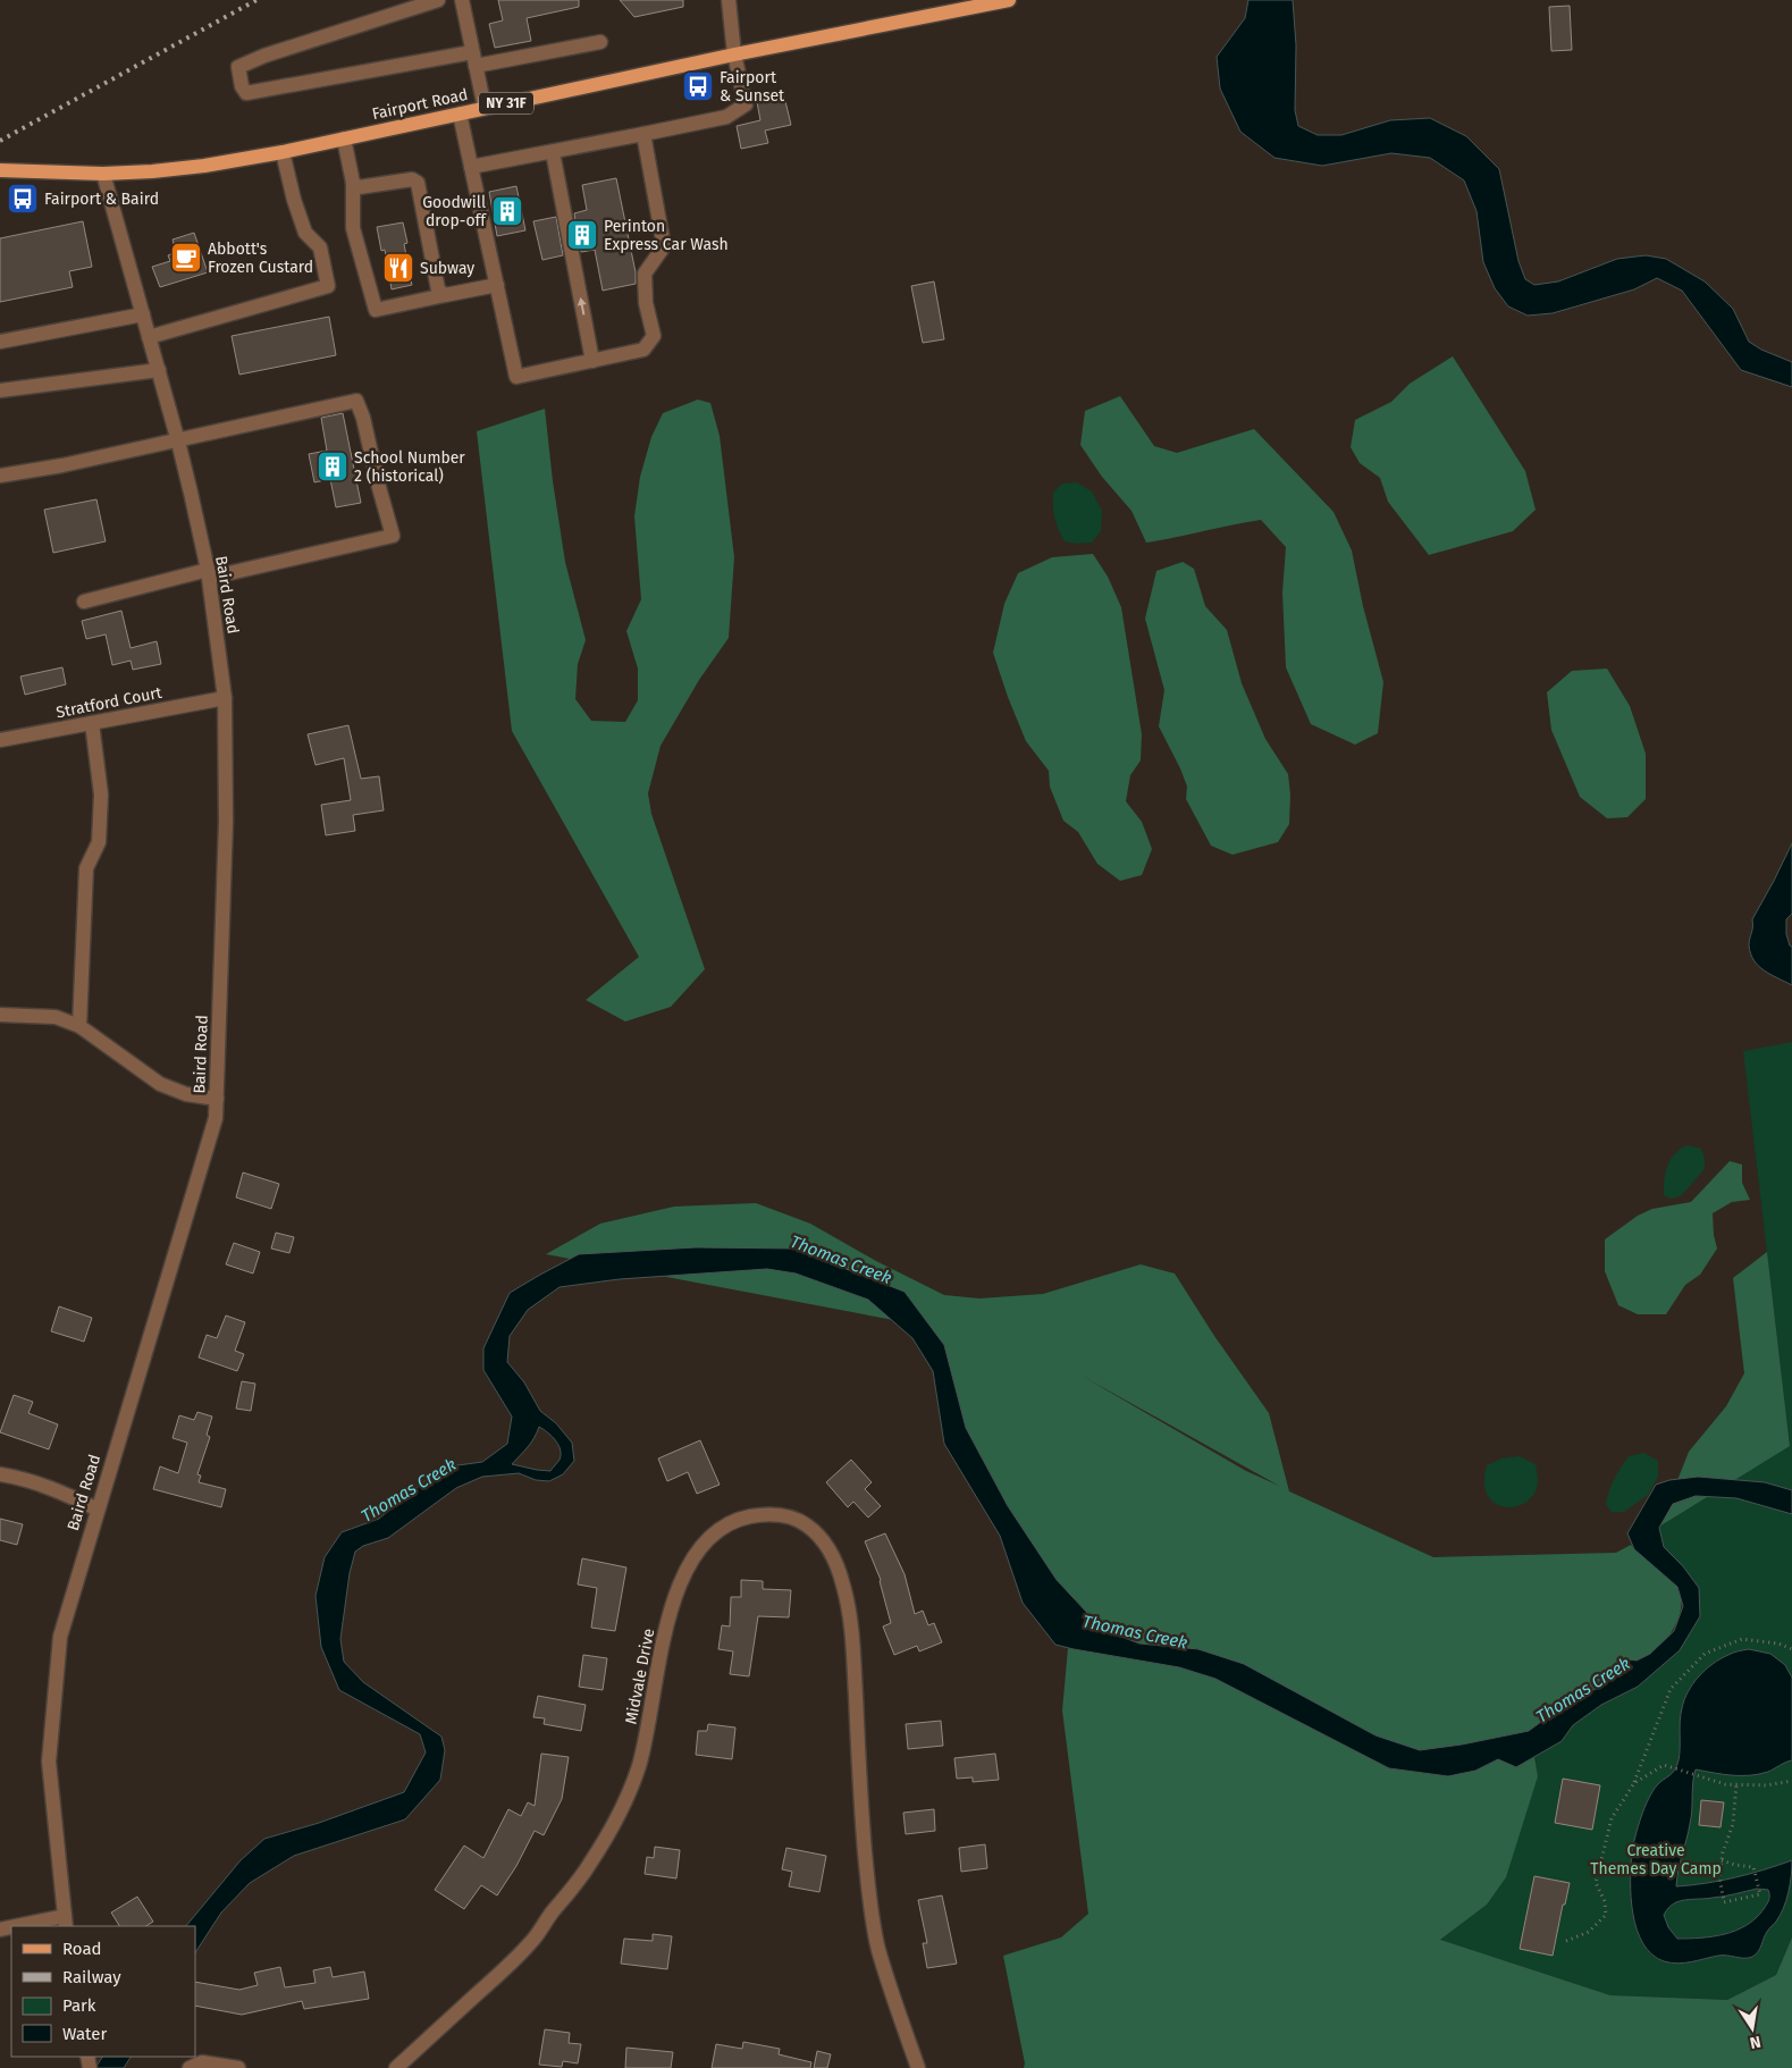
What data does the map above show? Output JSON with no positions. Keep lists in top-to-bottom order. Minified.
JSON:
{"streets":{"main road":["NY 31F","Fairport Road"],"street":["Baird Road","Stratford Court","Midvale Drive"]},"crossings":[["Fairport Road","Baird Road"],["Baird Road","Stratford Court"]],"water":["Thomas Creek"],"parks":["Creative Themes Day Camp"],"places":{"bus stop":["Fairport & Sunset","Fairport & Baird"],"building":["Goodwill drop-off","Perinton Express Car Wash","School Number 2 (historical)"],"cafe":["Abbott's Frozen Custard"],"restaurant":["Subway"]},"legend":["Road","Railway","Park","Water"],"north":"bottom"}
